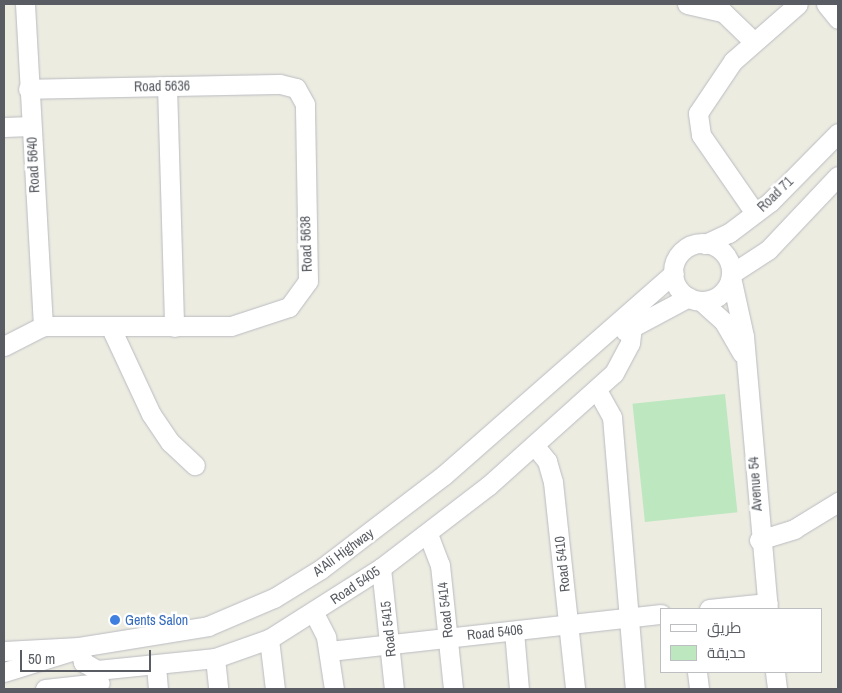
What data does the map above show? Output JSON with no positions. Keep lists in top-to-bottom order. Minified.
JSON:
{"streets":{"street":["Road 5636","Road 5640","Road 71","Road 5638","Avenue 54","A'Ali Highway","Road 5410","Road 5405","Road 5414","Road 5415","Road 5406"]},"crossings":[["Road 5636","Road 5640"],["Road 5636","Road 5638"],["Road 5640","Road 5638"],["Road 71","Avenue 54"],["Road 71","A'Ali Highway"],["Avenue 54","A'Ali Highway"],["A'Ali Highway","Road 5405"],["Road 5410","Road 5405"],["Road 5410","Road 5406"],["Road 5405","Road 5414"],["Road 5405","Road 5415"],["Road 5414","Road 5406"],["Road 5415","Road 5406"]],"places":["Gents Salon"],"legend":["طريق","حديقة"],"scale_bar":"50 m"}
